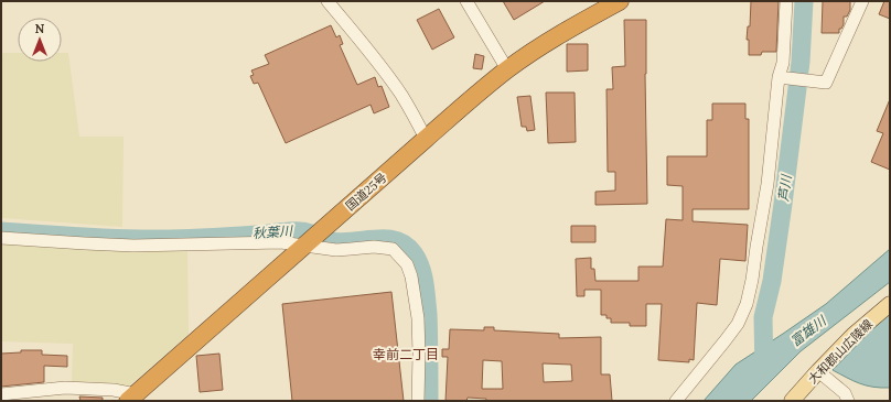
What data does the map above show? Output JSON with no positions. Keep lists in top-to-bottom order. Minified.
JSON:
{"streets":{"highway":["国道25号"],"main road":["大和郡山広陵線"]},"districts":["幸前二丁目"],"water":["芦川","秋葉川","富雄川"],"north":"top"}
